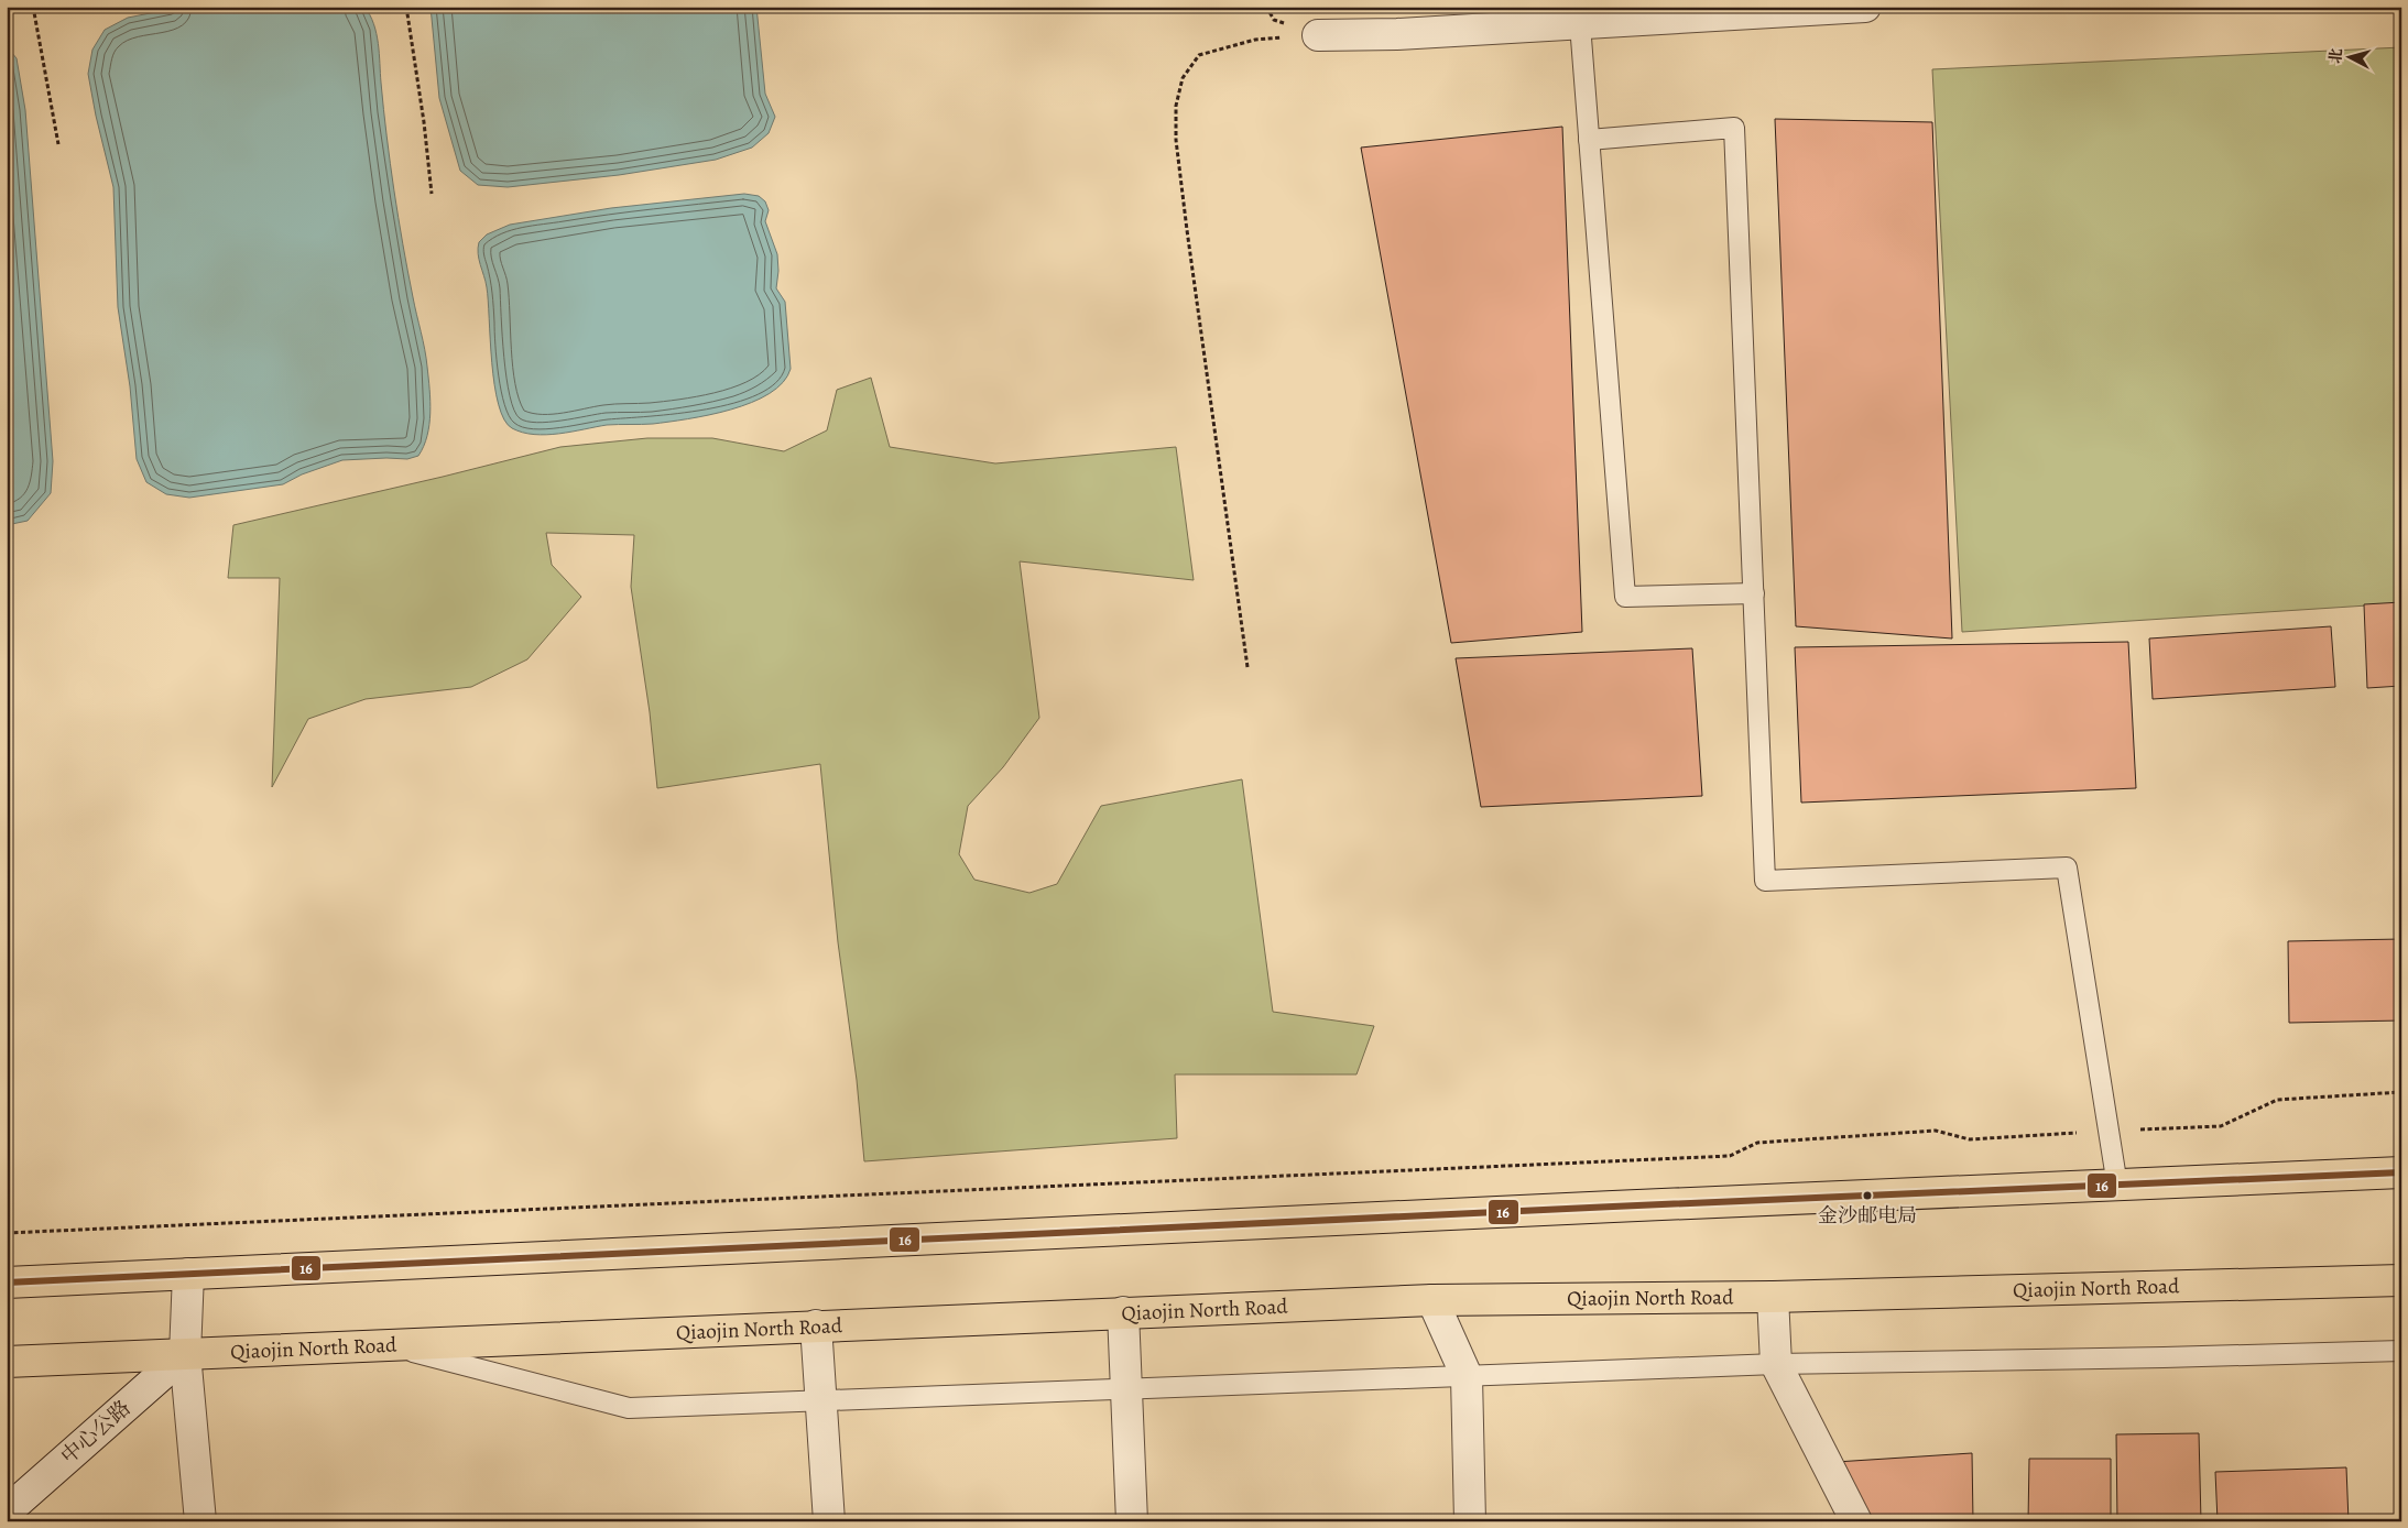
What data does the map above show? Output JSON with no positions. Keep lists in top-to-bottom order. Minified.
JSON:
{"streets":{"main road":["Qiaojin North Road"],"street":["中心公路"]},"crossings":[["Qiaojin North Road","中心公路"]],"places":["金沙邮电局"],"lines":["transit line 16"],"north":"left"}
